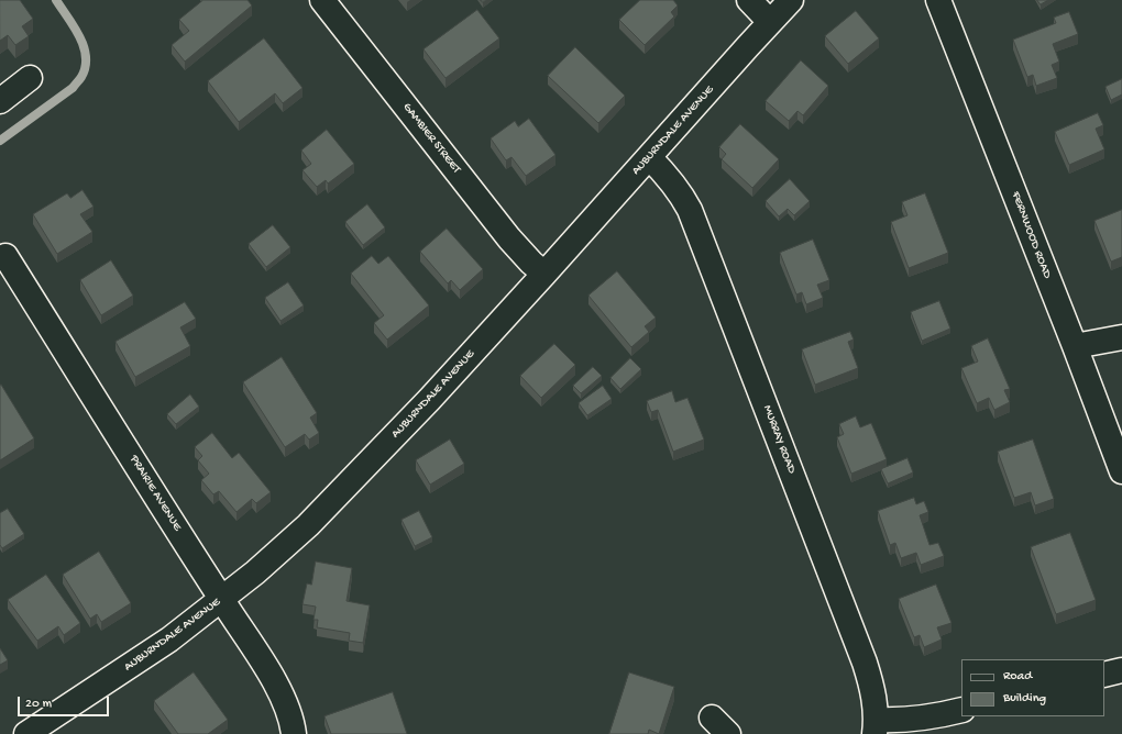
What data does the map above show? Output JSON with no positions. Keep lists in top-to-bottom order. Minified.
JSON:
{"streets":{"street":["AUBURNDALE AVENUE","GAMBIER STREET","FERNWOOD ROAD","MURRAY ROAD","PRAIRIE AVENUE"]},"crossings":[["AUBURNDALE AVENUE","GAMBIER STREET"],["AUBURNDALE AVENUE","MURRAY ROAD"],["AUBURNDALE AVENUE","PRAIRIE AVENUE"]],"legend":["Road","Building"],"scale_bar":"20 m"}
